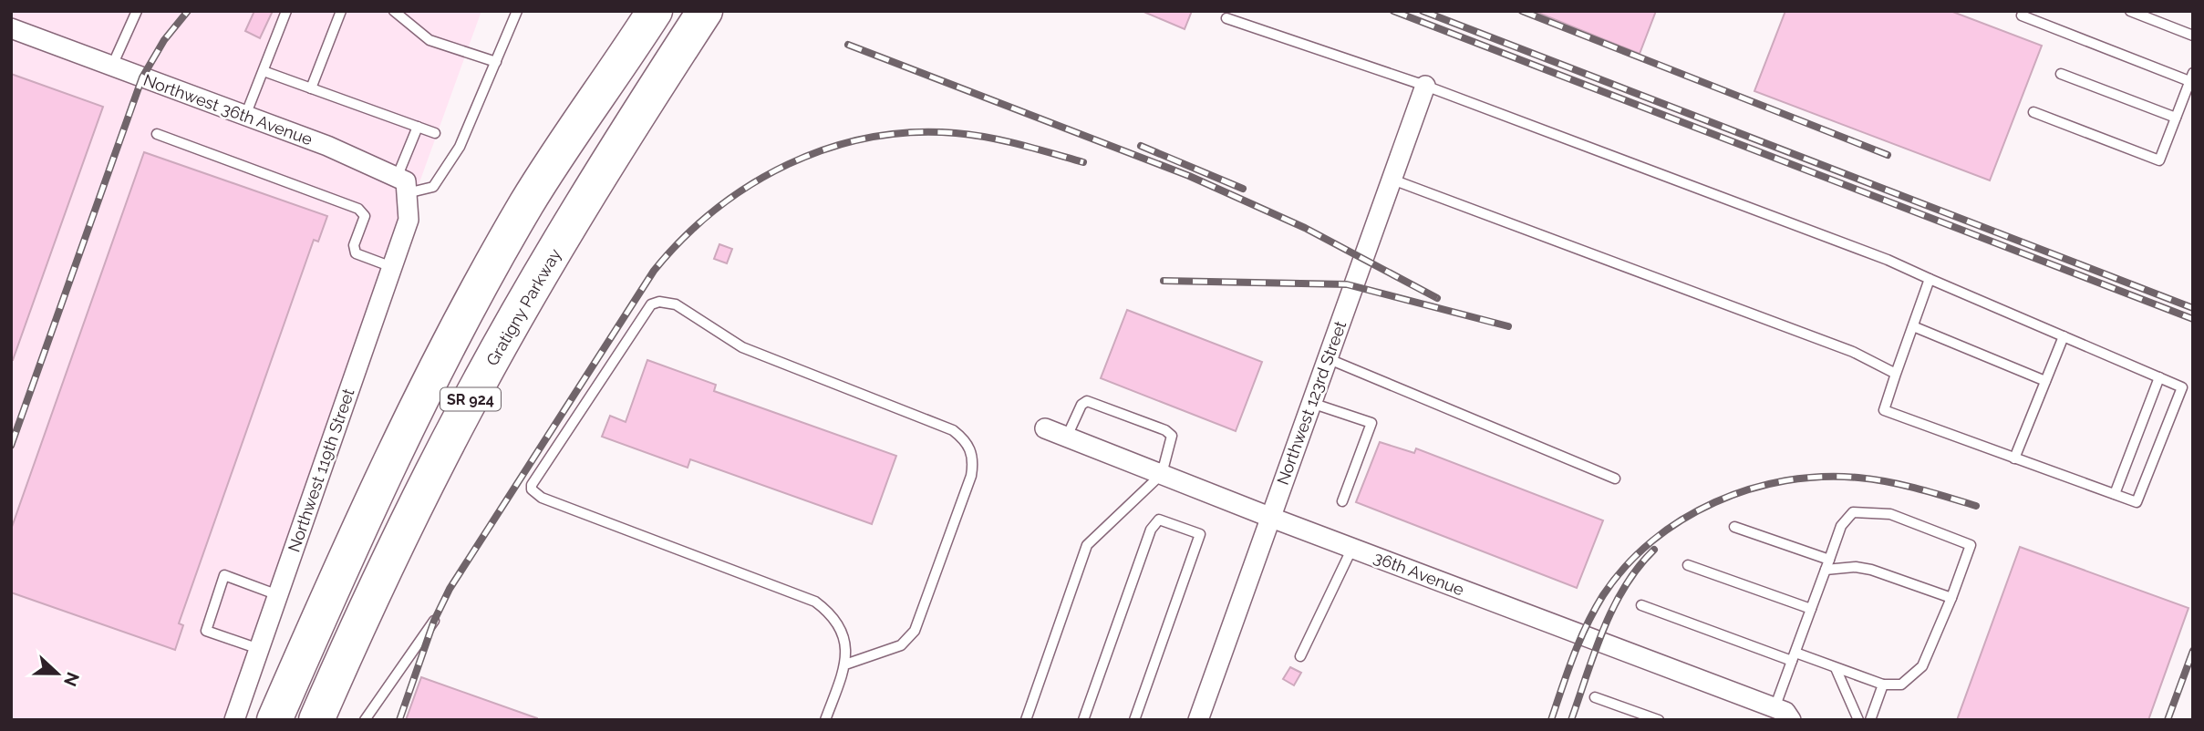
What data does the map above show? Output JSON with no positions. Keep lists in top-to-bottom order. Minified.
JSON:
{"streets":{"highway":["Gratigny Parkway","SR 924"],"street":["Northwest 36th Avenue","Northwest 123rd Street","Northwest 119th Street","36th Avenue"]},"crossings":[["Northwest 36th Avenue","Northwest 119th Street"],["Northwest 123rd Street","36th Avenue"]],"north":"right"}
